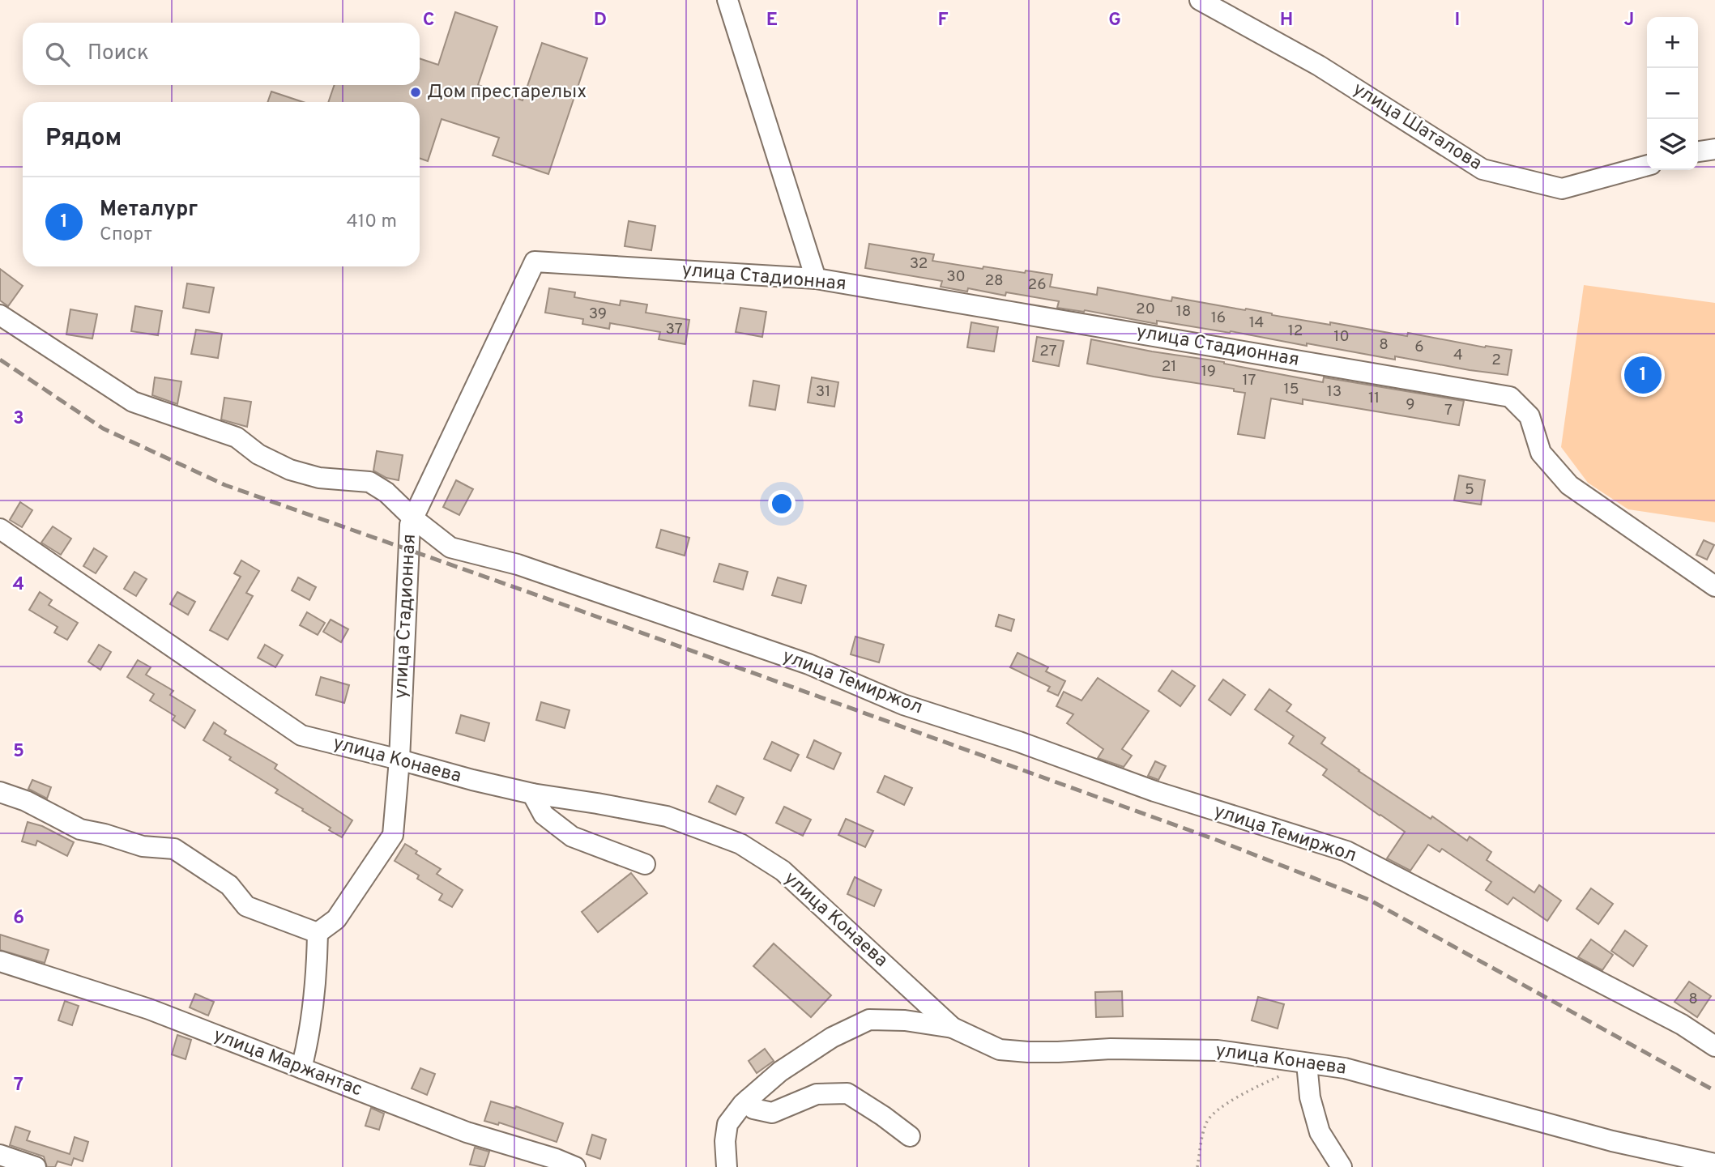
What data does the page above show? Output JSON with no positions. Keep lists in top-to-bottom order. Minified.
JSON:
{"streets":{"street":["улица Шаталова","улица Стадионная","улица Темиржол","улица Конаева","улица Маржантас"]},"crossings":[["улица Стадионная","улица Темиржол"],["улица Стадионная","улица Конаева"]],"places":["Дом престарелых"],"house_numbers":["32","30","28","26","20","18","39","16","14","37","12","10","8","6","27","4","2","21","19","17","15","31","13","11","9","7","5","8"],"page":{"map_buttons":["+","−"],"search":"Поиск","heading":"Рядом","list":[{"mark":"1","name":"Металург","note":"Спорт","value":"410 m"}],"pins":"1"},"grid":{"columns":["C","D","E","F","G","H","I","J"],"rows":["3","4","5","6","7"]}}
